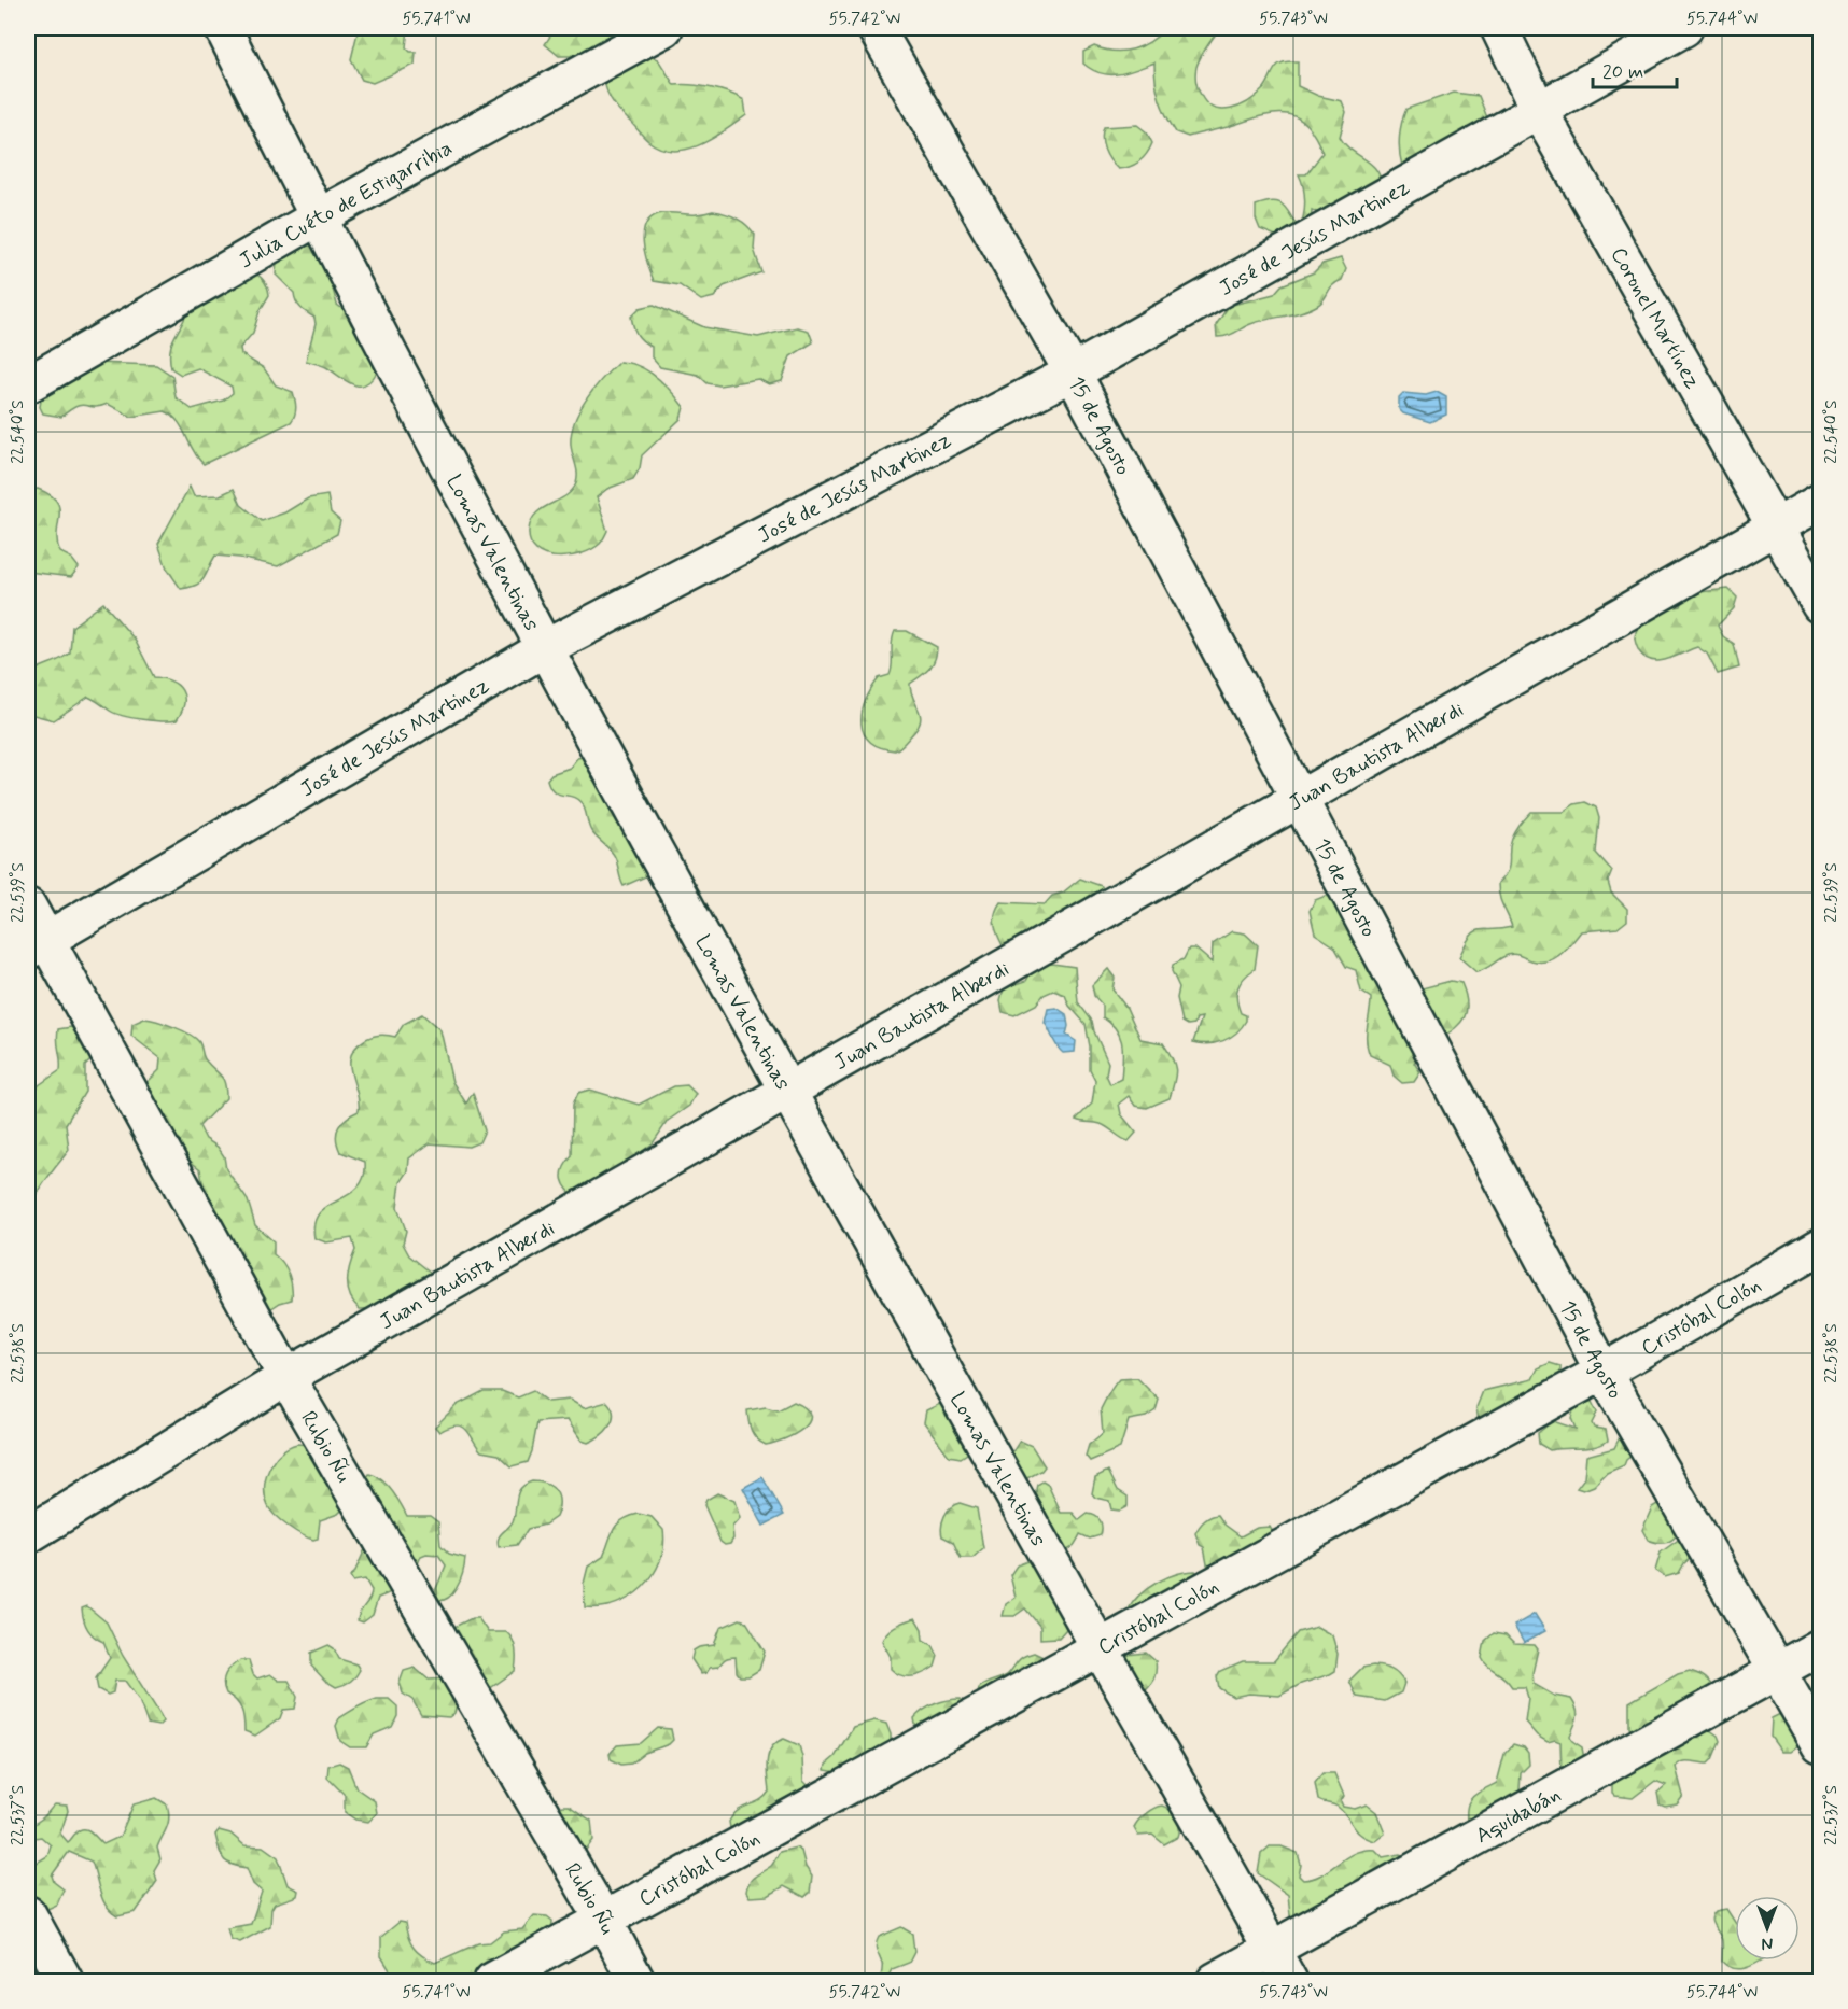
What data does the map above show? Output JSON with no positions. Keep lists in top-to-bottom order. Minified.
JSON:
{"streets":{"street":["Julia Cuéto de Estigarribia","José de Jesús Martinez","Coronel Martínez","15 de Agosto","Lomas Valentinas","Juan Bautista Alberdi","Cristóbal Colón","Rubio Ñu","Aquidabán"]},"crossings":[["Julia Cuéto de Estigarribia","Lomas Valentinas"],["José de Jesús Martinez","Coronel Martínez"],["José de Jesús Martinez","15 de Agosto"],["José de Jesús Martinez","Lomas Valentinas"],["José de Jesús Martinez","Rubio Ñu"],["Coronel Martínez","Juan Bautista Alberdi"],["15 de Agosto","Juan Bautista Alberdi"],["15 de Agosto","Cristóbal Colón"],["15 de Agosto","Aquidabán"],["Lomas Valentinas","Juan Bautista Alberdi"],["Lomas Valentinas","Cristóbal Colón"],["Lomas Valentinas","Aquidabán"],["Juan Bautista Alberdi","Rubio Ñu"],["Cristóbal Colón","Rubio Ñu"]],"scale_bar":"20 m","north":"bottom","coordinates":["55.741°W","55.742°W","55.743°W","55.744°W","22.540°S","22.539°S","22.538°S","22.537°S"]}
